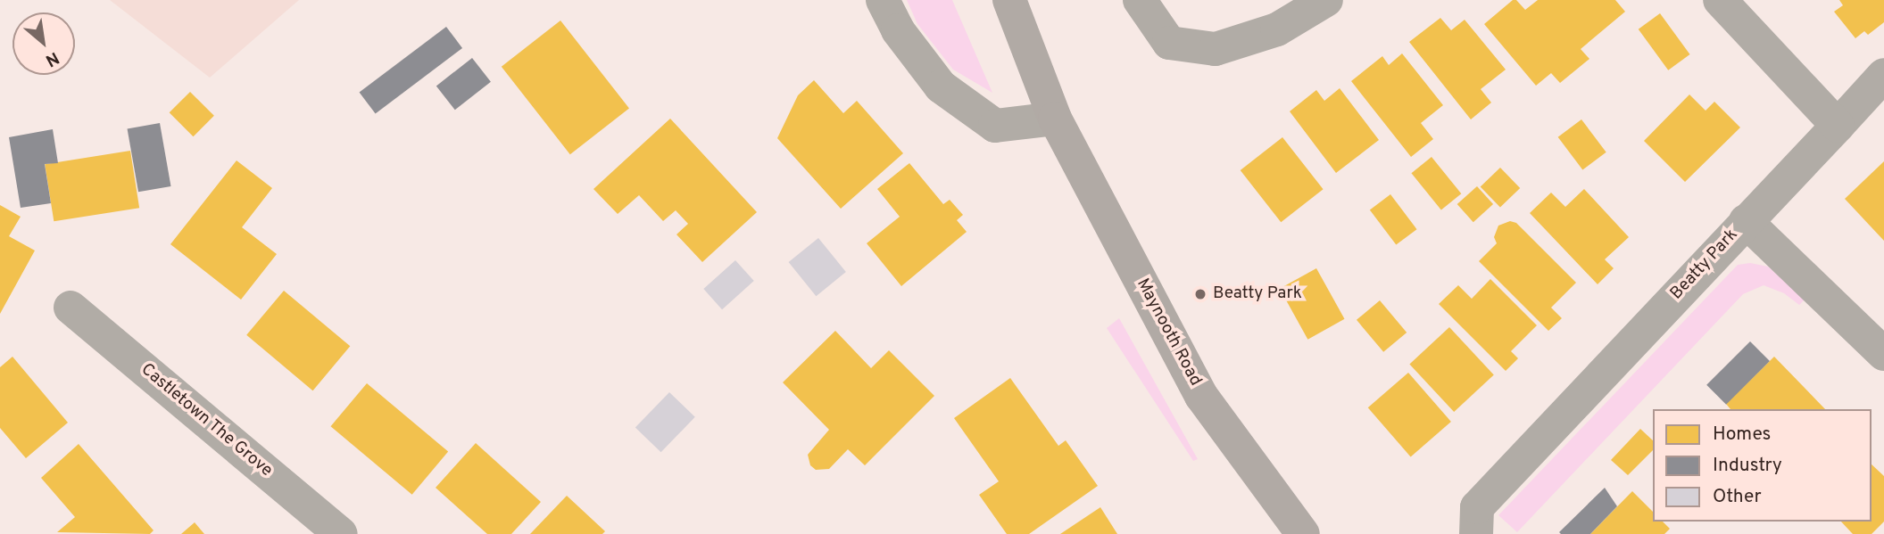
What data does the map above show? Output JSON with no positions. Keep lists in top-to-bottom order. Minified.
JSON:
{"streets":{"main road":["Maynooth Road"],"street":["Beatty Park","Castletown The Grove"]},"places":["Beatty Park"],"legend":["Homes","Industry","Other"],"north":"bottom right"}
